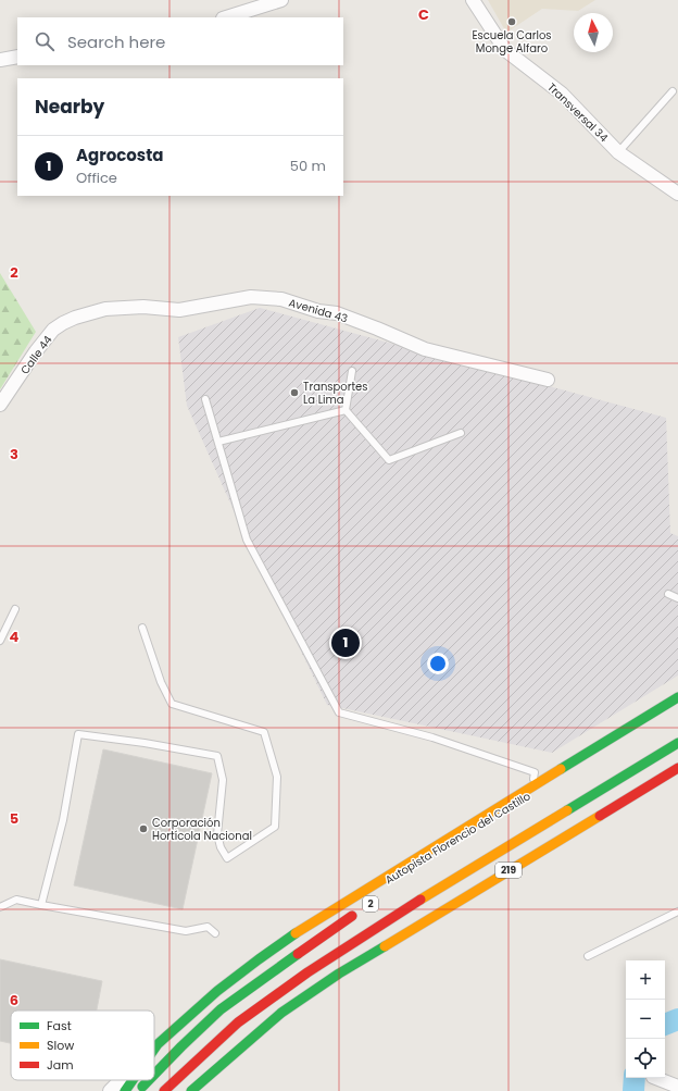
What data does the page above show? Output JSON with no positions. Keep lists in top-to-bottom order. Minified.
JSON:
{"streets":{"highway":["219","2"],"street":["Transversal 34","Avenida 43","Calle 44"]},"crossings":[["Avenida 43","Calle 44"]],"places":["Escuela Carlos Monge Alfaro","Transportes La Lima","Corporación Hortícola Nacional"],"legend":["Fast","Slow","Jam"],"north":"top","page":{"search":"Search here","heading":"Nearby","list":[{"mark":"1","name":"Agrocosta","note":"Office","value":"50 m"}],"pins":"1","map_buttons":["+","−"]},"grid":{"columns":["C"],"rows":["2","3","4","5","6"]}}
